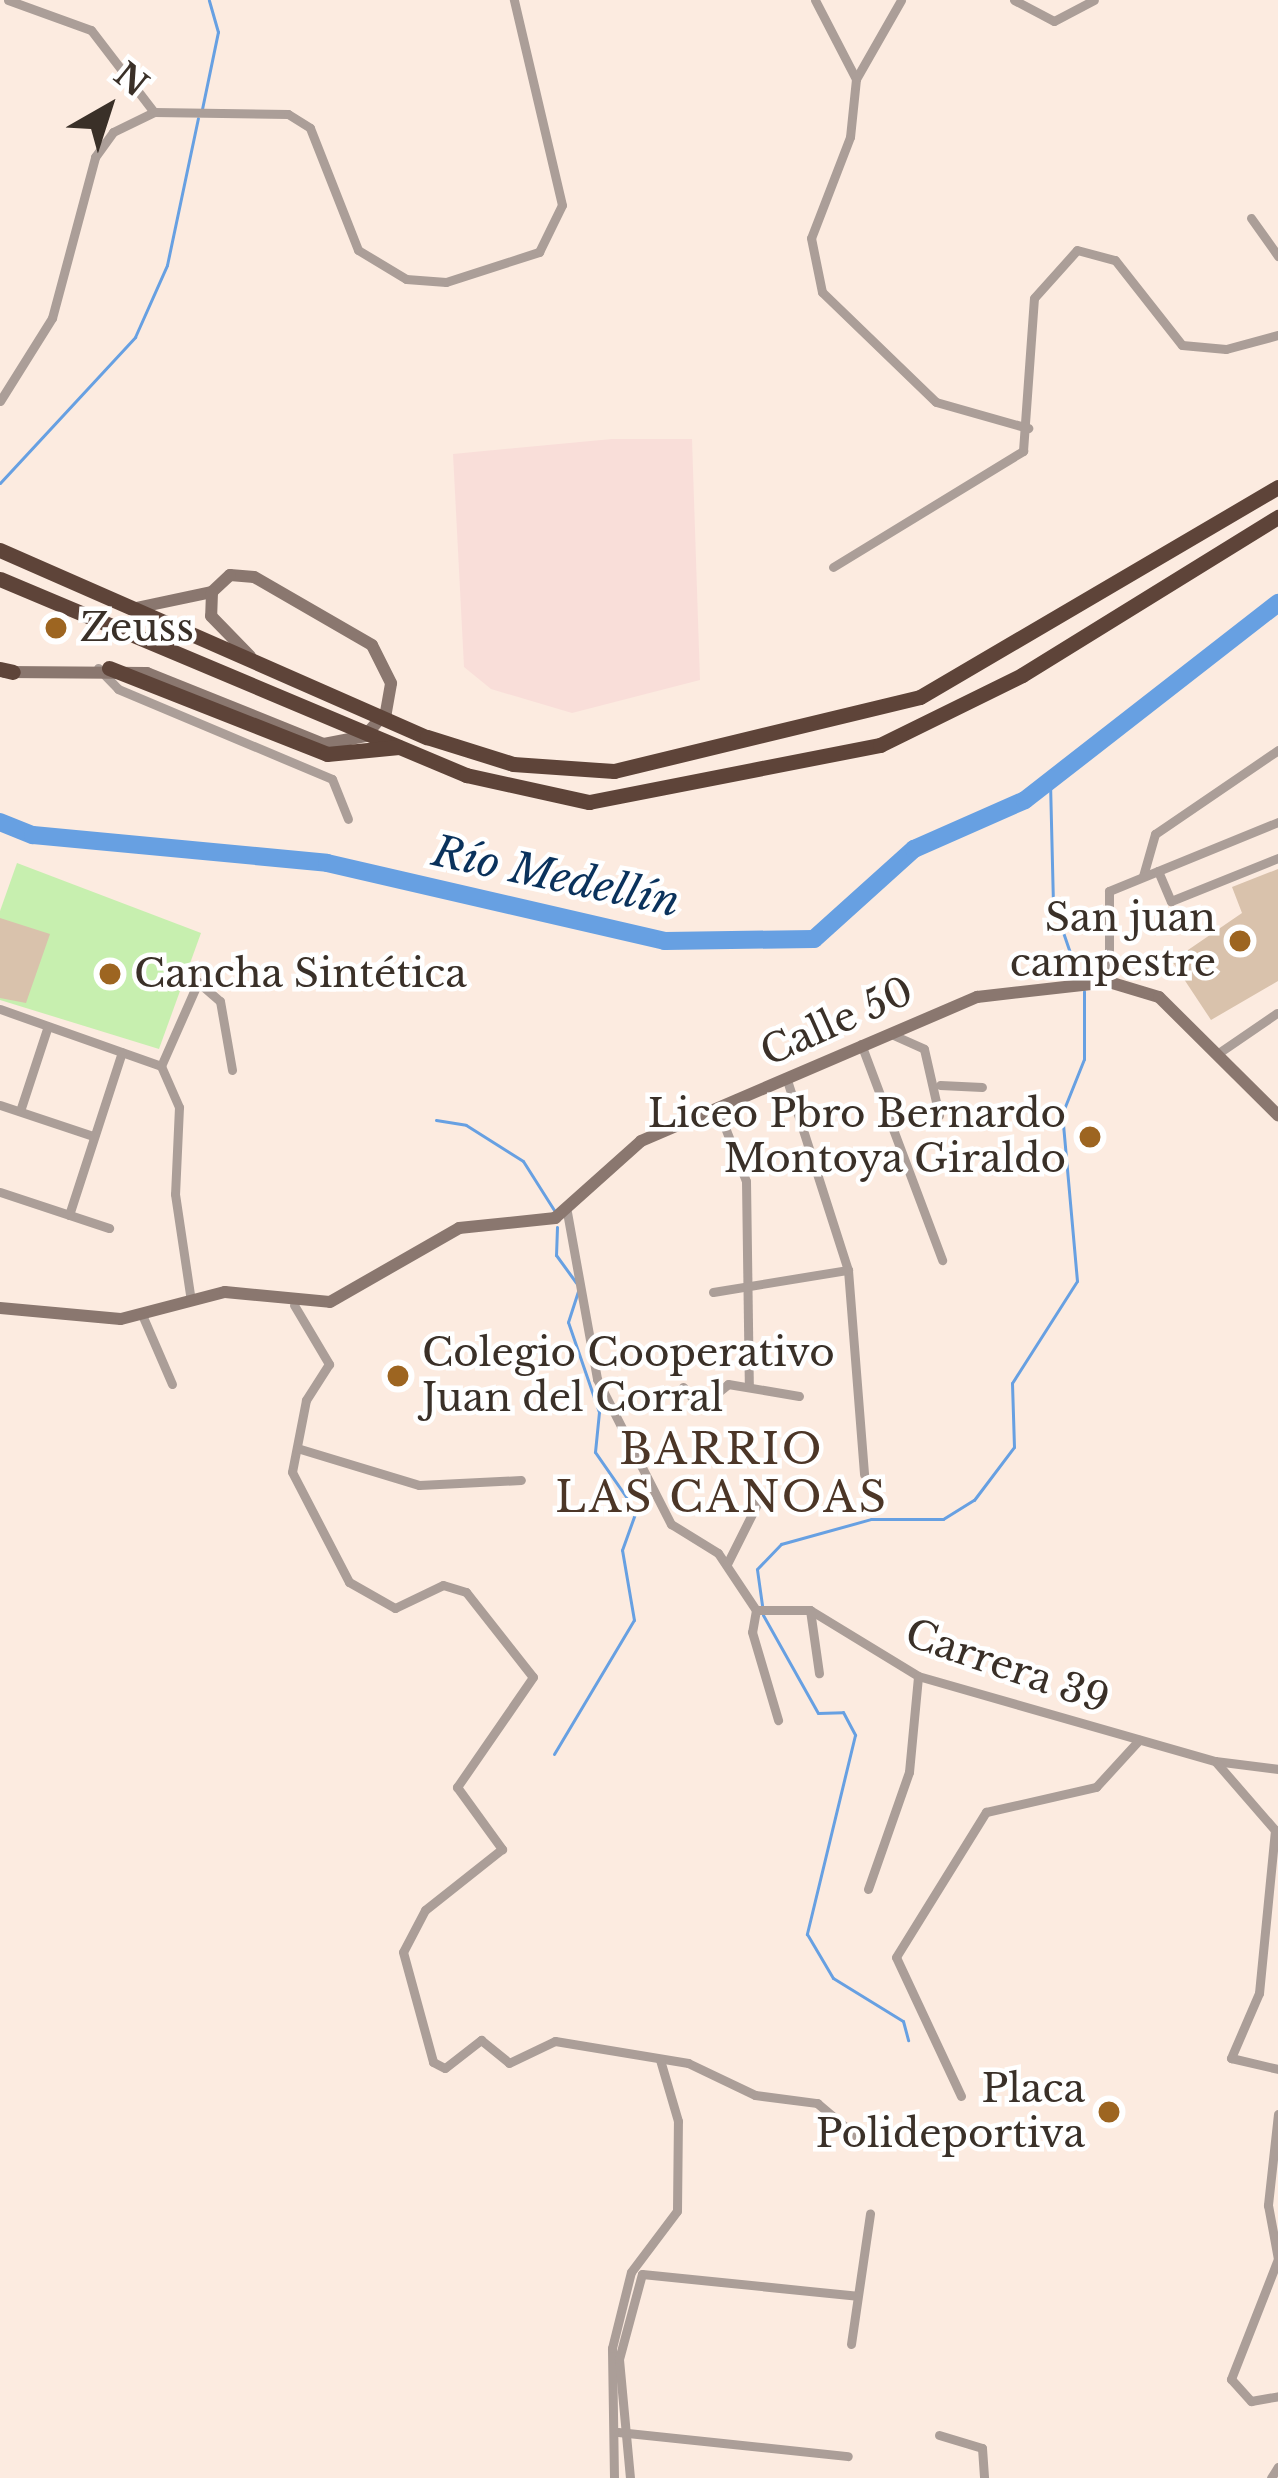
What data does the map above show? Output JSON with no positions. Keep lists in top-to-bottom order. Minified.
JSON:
{"streets":{"street":["Calle 50","Carrera 39"]},"districts":["BARRIO LAS CANOAS"],"water":["Río Medellín"],"places":["Zeuss","San juan campestre","Cancha Sintética","Liceo Pbro Bernardo Montoya Giraldo","Colegio Cooperativo Juan del Corral","Placa Polideportiva"],"north":"top right"}
